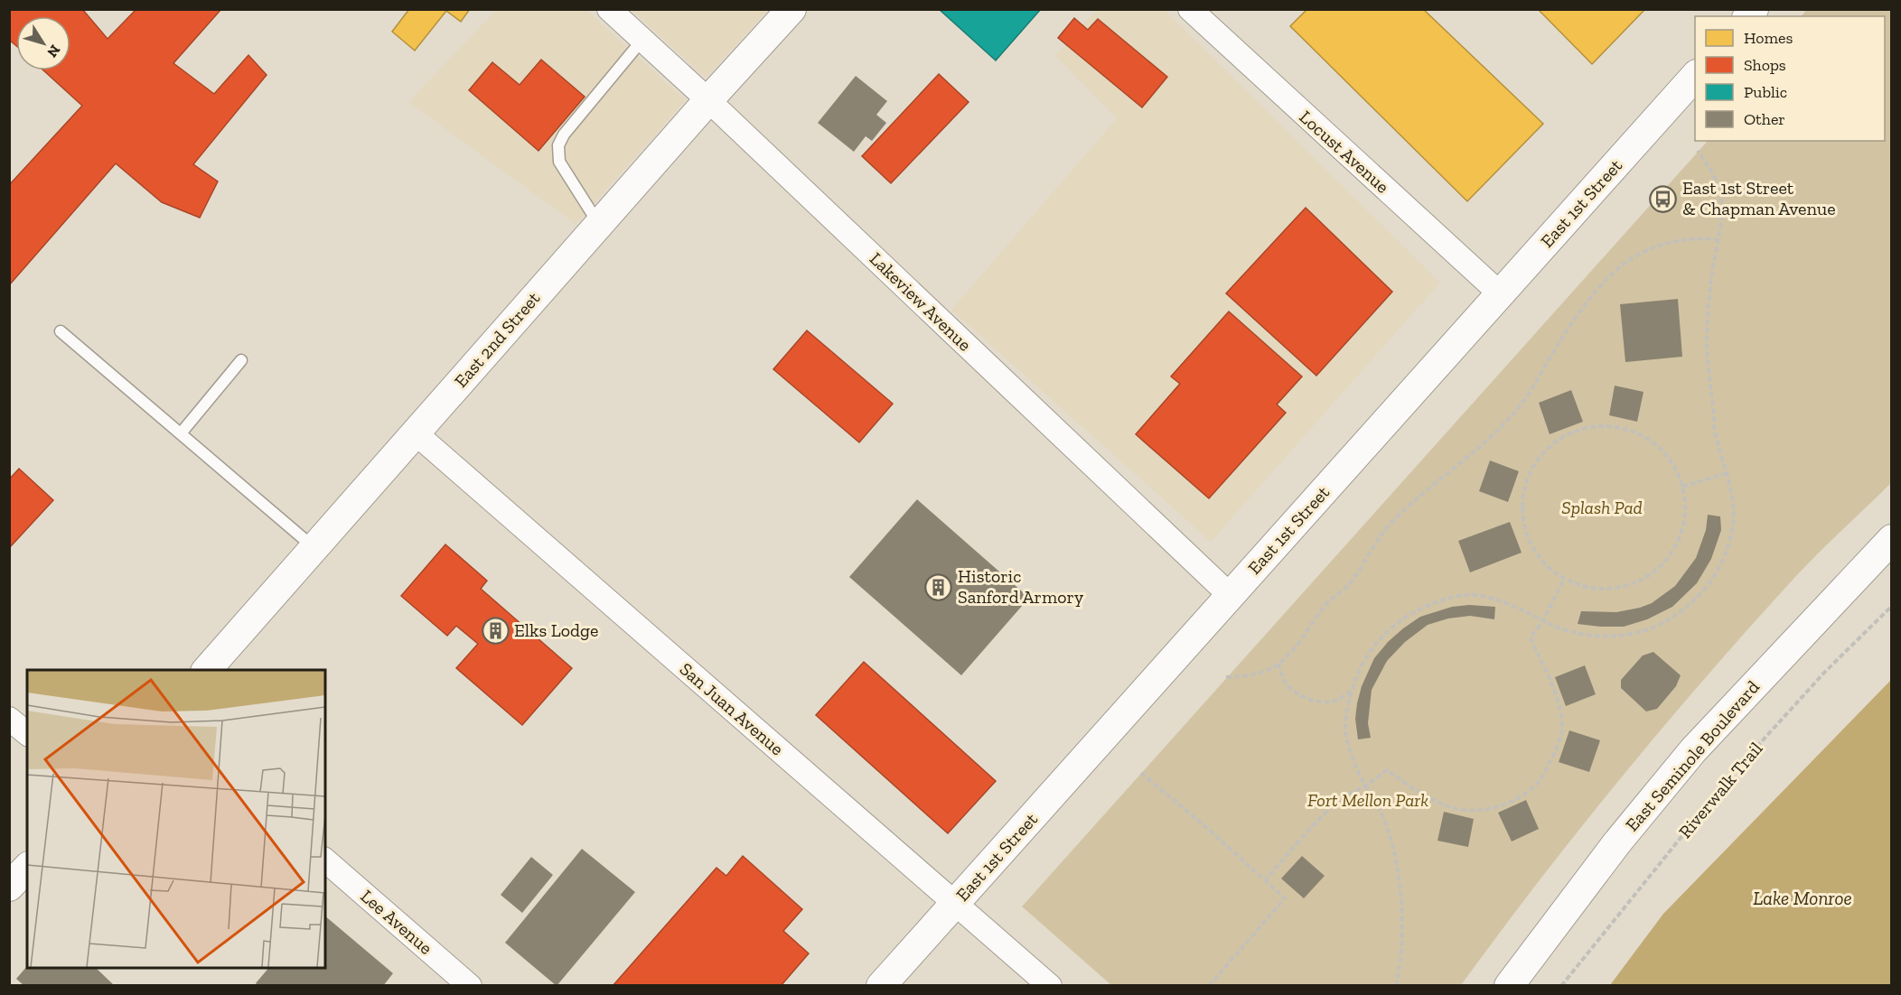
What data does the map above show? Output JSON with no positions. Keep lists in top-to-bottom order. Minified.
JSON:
{"streets":{"street":["Locust Avenue","East 1st Street","Lakeview Avenue","East 2nd Street","San Juan Avenue","East Seminole Boulevard","Lee Avenue"],"path":["Riverwalk Trail"]},"crossings":[["Locust Avenue","East 1st Street"],["East 1st Street","Lakeview Avenue"],["East 1st Street","San Juan Avenue"],["Lakeview Avenue","East 2nd Street"],["East 2nd Street","San Juan Avenue"]],"water":["Lake Monroe"],"parks":["Splash Pad","Fort Mellon Park"],"places":{"bus stop":["East 1st Street & Chapman Avenue"],"building":["Historic Sanford Armory","Elks Lodge"]},"legend":["Homes","Shops","Public","Other"],"north":"bottom right"}
